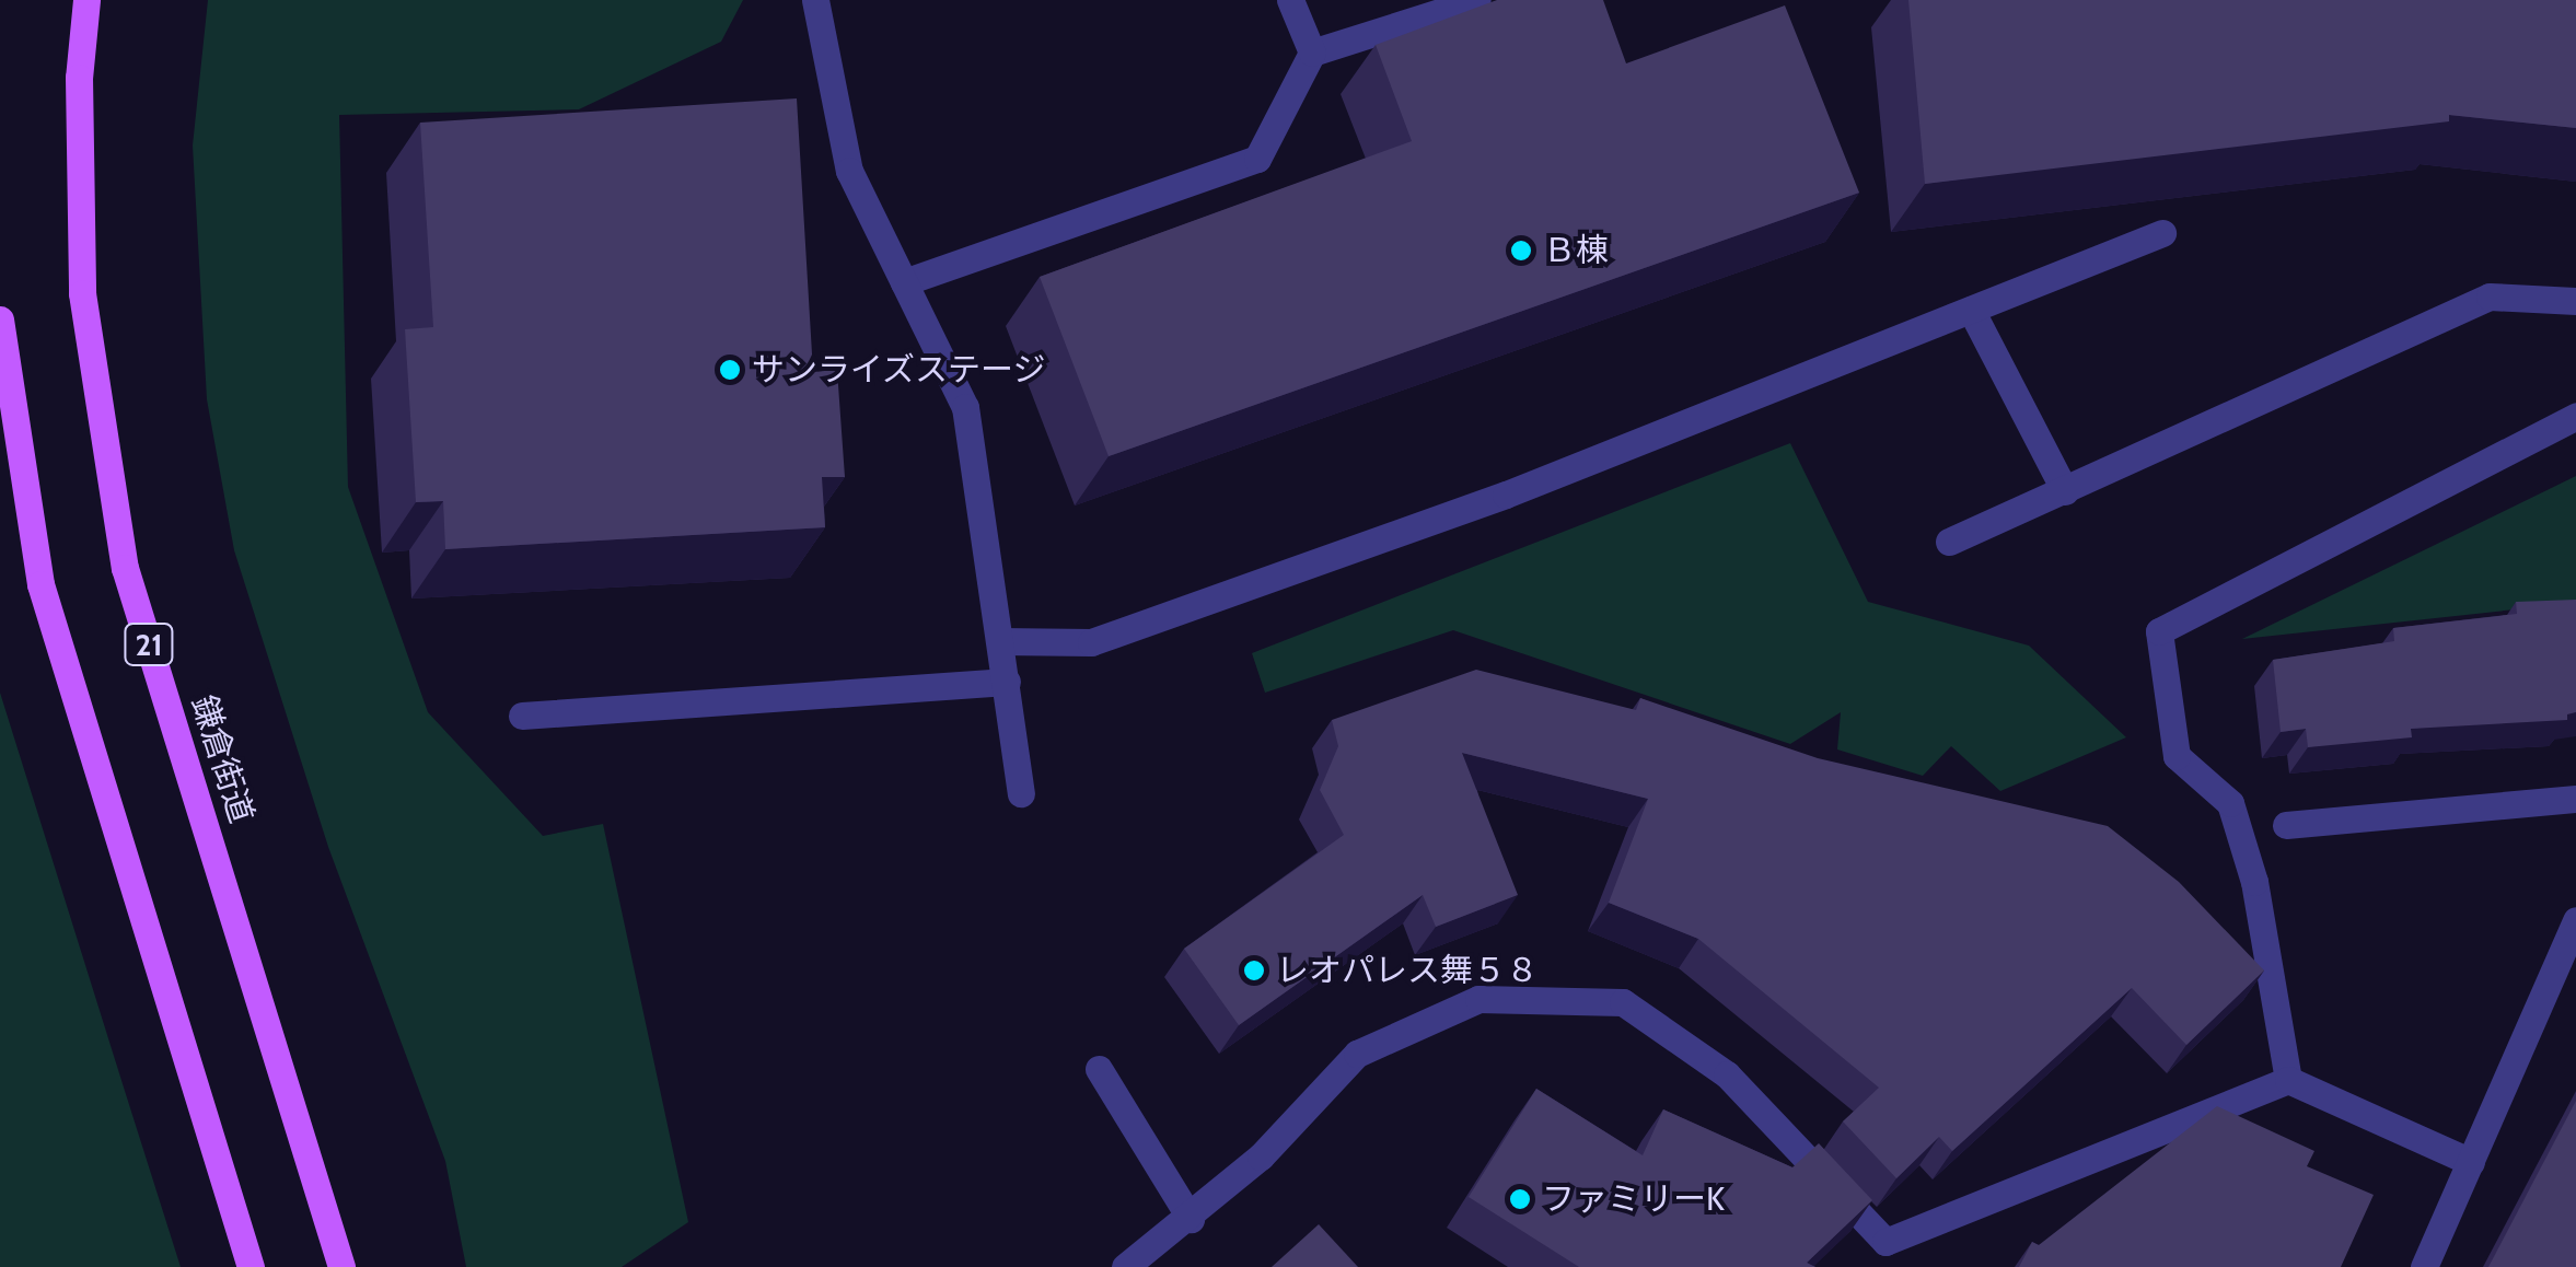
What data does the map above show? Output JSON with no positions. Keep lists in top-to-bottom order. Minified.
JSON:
{"streets":{"main road":["21","鎌倉街道"]},"places":["Ｂ棟","サンライズステージ","レオパレス舞５８","ファミリーK"]}
